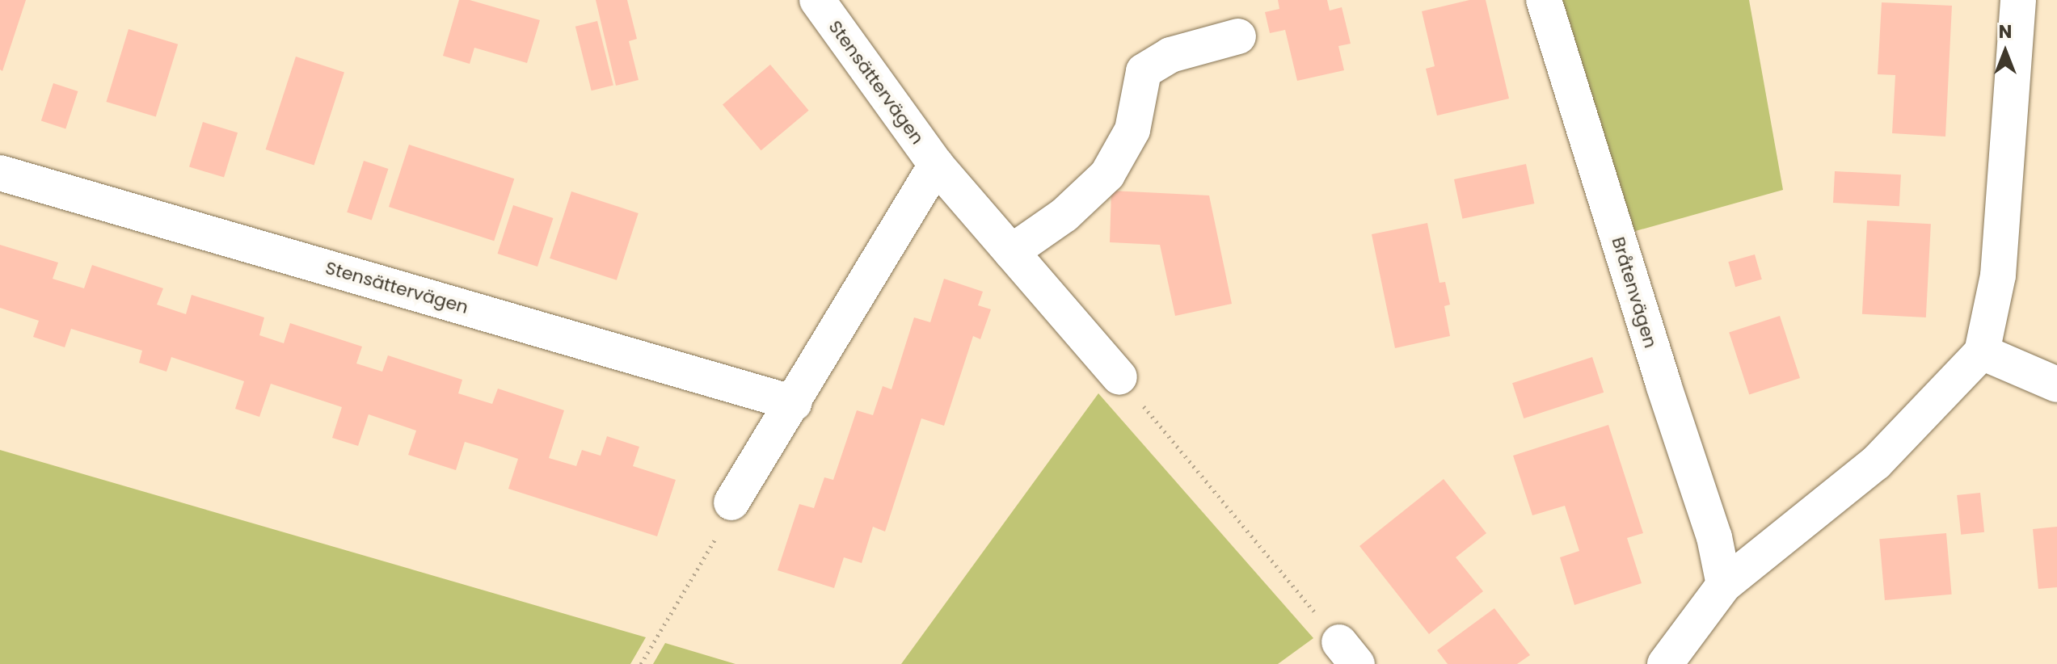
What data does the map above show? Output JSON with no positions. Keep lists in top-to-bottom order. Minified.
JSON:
{"streets":{"street":["Stensättervägen","Bråtenvägen"]},"north":"top"}
